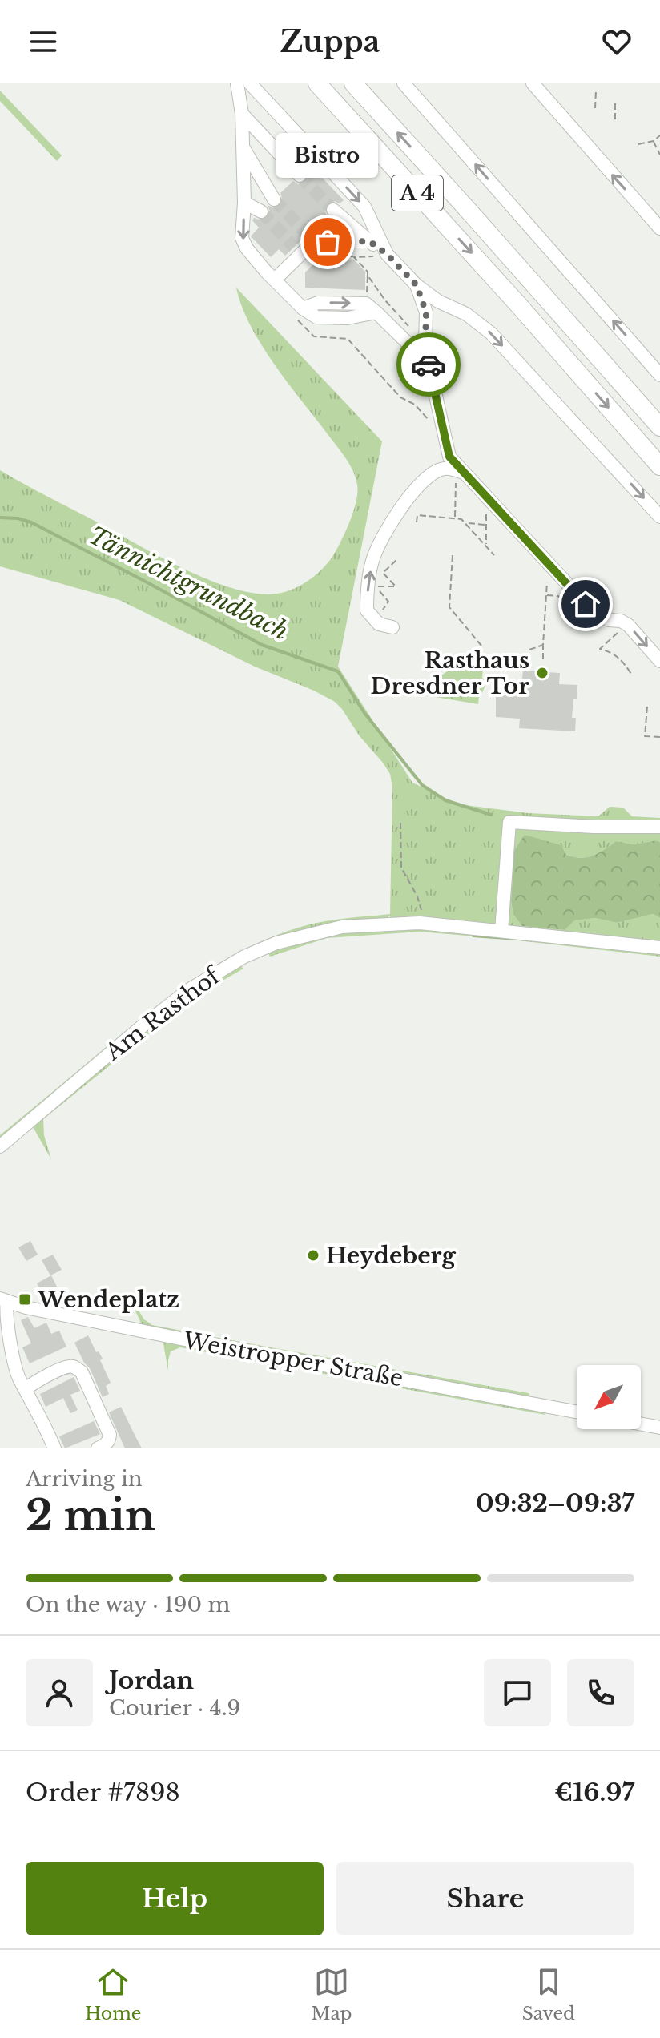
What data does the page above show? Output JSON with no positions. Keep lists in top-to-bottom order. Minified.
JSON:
{"streets":{"highway":["A 4"],"street":["Am Rasthof","Weistropper Straße"]},"water":["Tännichtgrundbach"],"places":{"other":["Bistro","Rasthaus Dresdner Tor","Heydeberg"],"transit":["Wendeplatz"]},"north":"bottom left","page":{"header":"Zuppa","bubble":"Bistro","heading":["2 min","Arriving in","09:32–09:37"],"panel":["Jordan","Courier · 4.9","Order #7898","€16.97"],"bar":"On the way · 190 m","buttons":["Help","Share"],"tabs":["Home","Map","Saved"]}}
